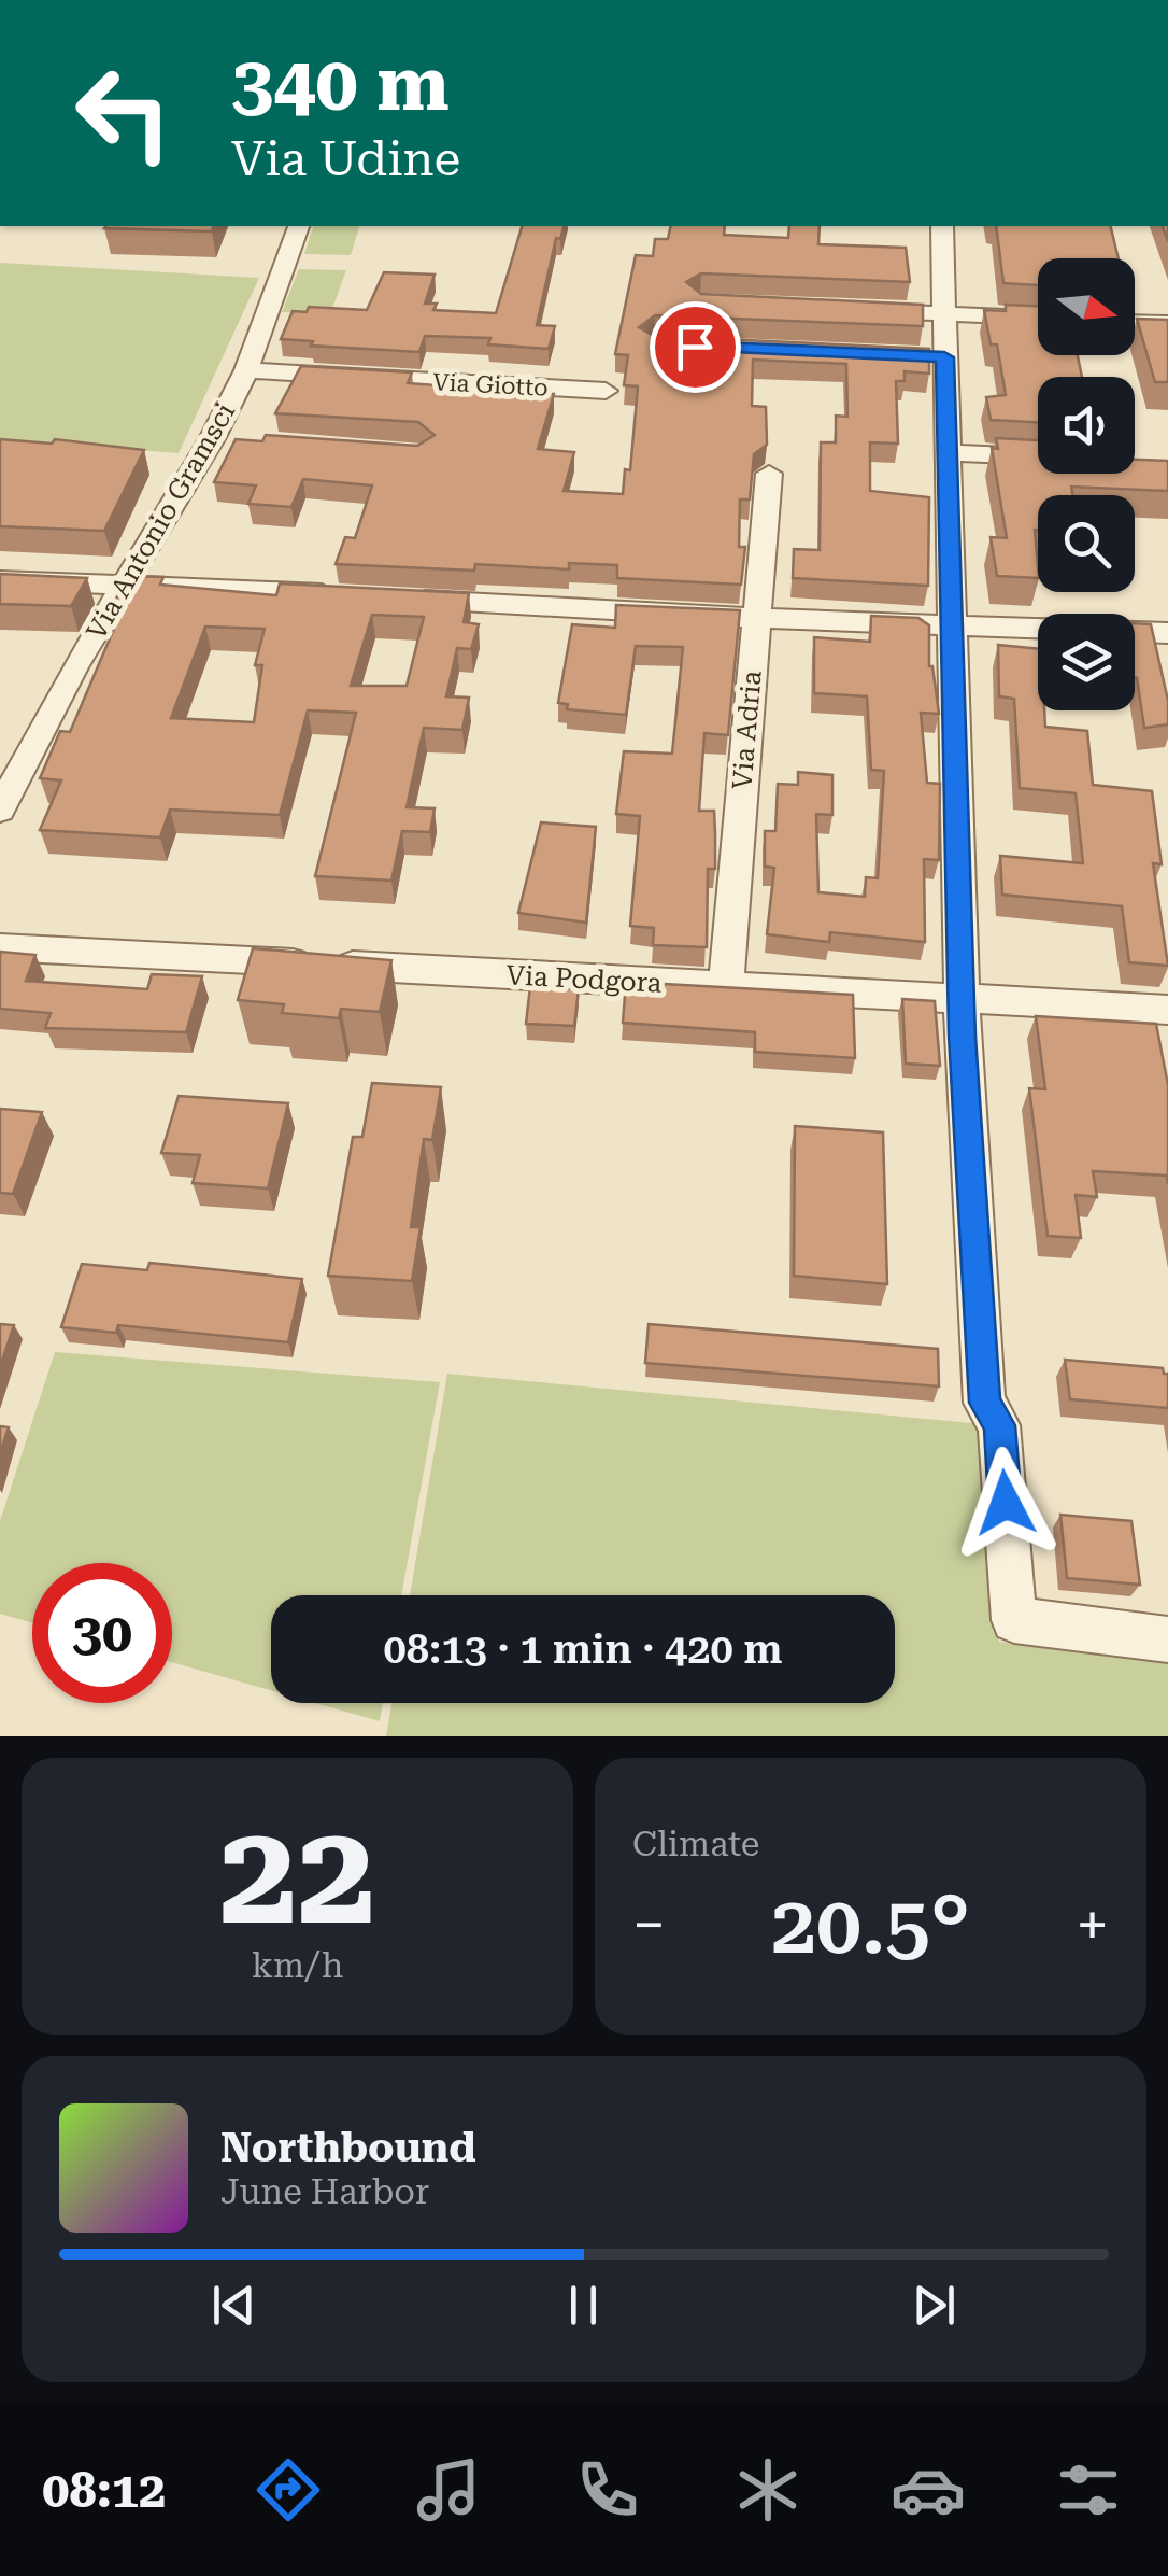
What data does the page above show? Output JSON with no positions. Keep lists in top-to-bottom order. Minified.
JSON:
{"streets":{"street":["Via Giotto","Via Antonio Gramsci","Via Adria","Via Podgora"]},"crossings":[["Via Giotto","Via Antonio Gramsci"],["Via Adria","Via Podgora"]],"north":"right","page":{"turn":["340 m","Via Udine"],"limit":"30","trip":"08:13 · 1 min · 420 m","tile":[["22","km/h"],"Climate"],"heat":["−","20.5°","+"],"song":["Northbound","June Harbor"],"tabs":"08:12"}}
